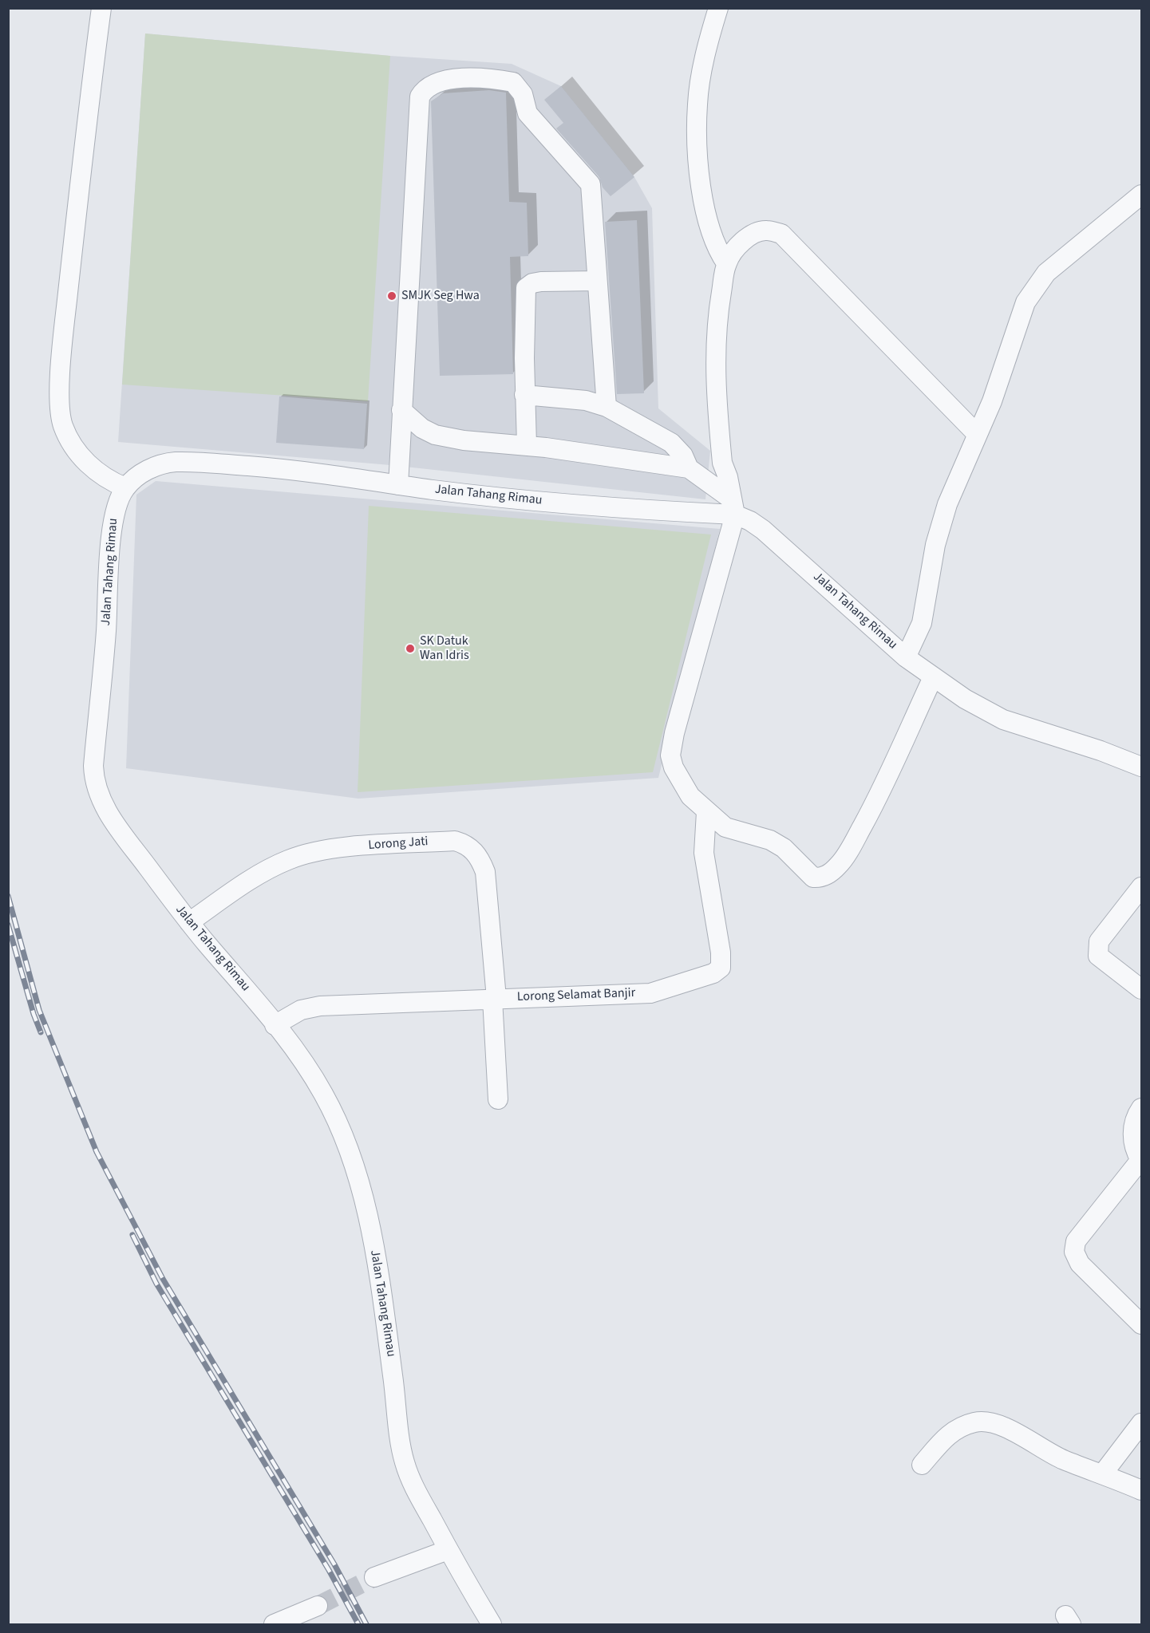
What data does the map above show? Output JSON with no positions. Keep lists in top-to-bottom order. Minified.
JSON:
{"streets":{"street":["Jalan Tahang Rimau","Lorong Jati","Lorong Selamat Banjir"]},"crossings":[["Jalan Tahang Rimau","Lorong Jati"],["Jalan Tahang Rimau","Lorong Selamat Banjir"],["Lorong Jati","Lorong Selamat Banjir"]],"places":["SMJK Seg Hwa","SK Datuk Wan Idris"]}
